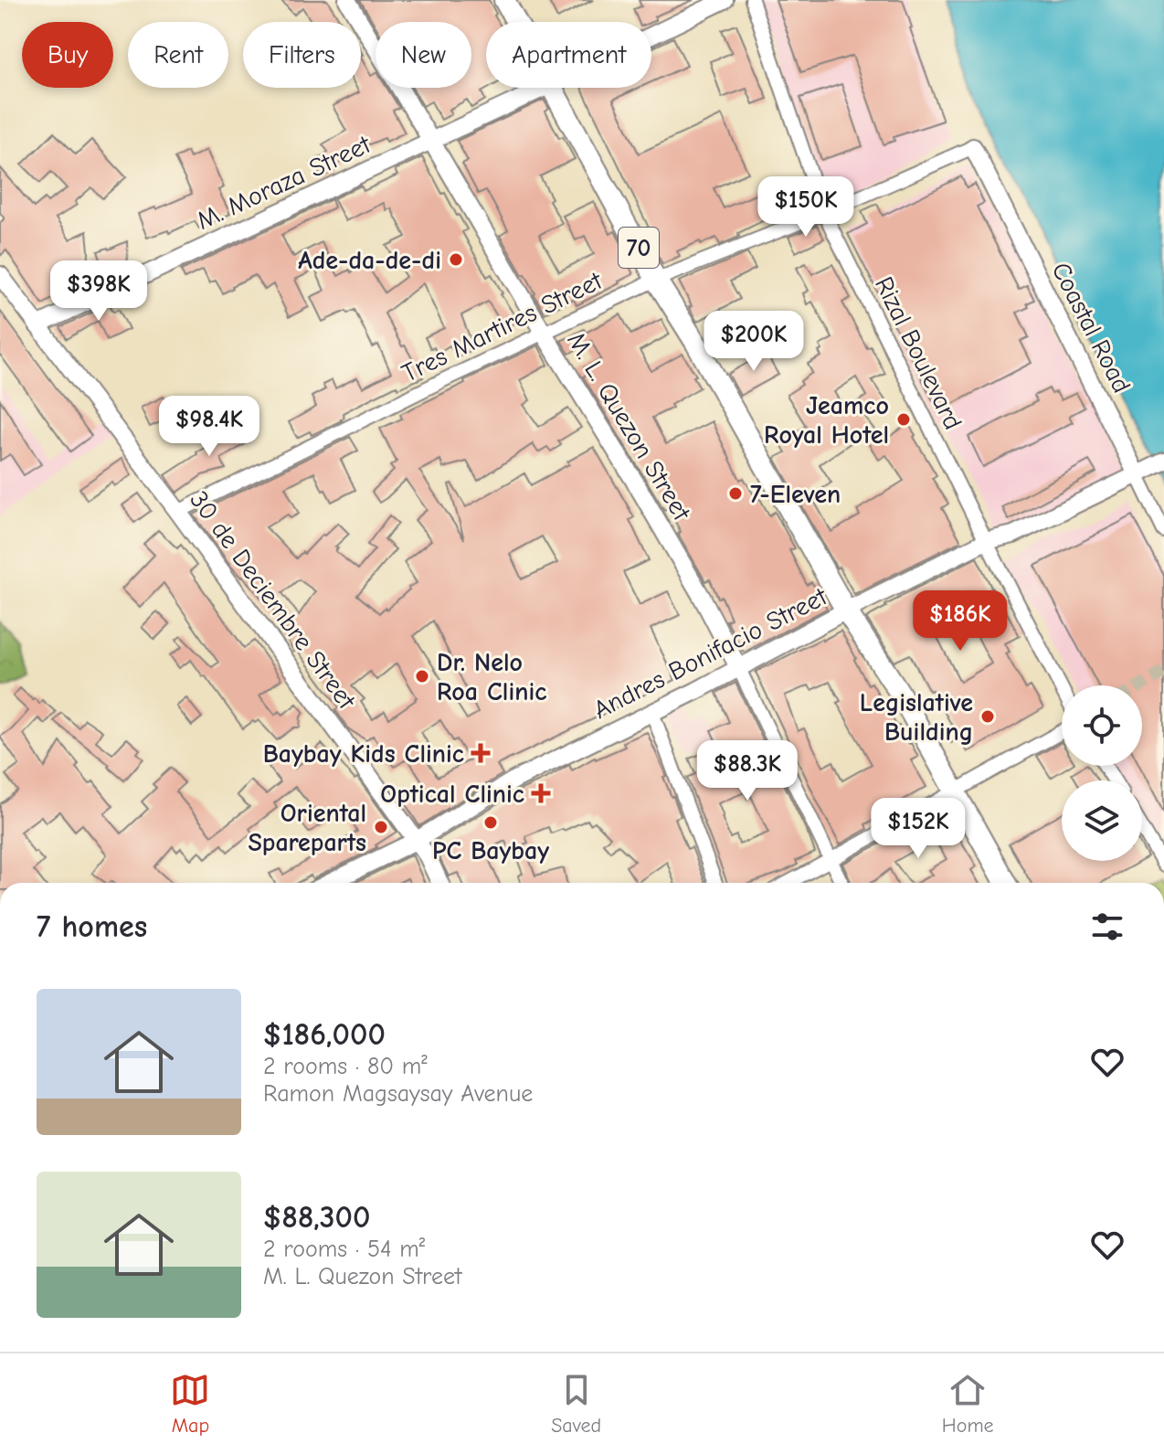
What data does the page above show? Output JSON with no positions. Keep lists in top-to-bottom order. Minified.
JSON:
{"streets":{"main road":["70"],"street":["M. Moraza Street","Tres Martires Street","Coastal Road","Rizal Boulevard","M. L. Quezon Street","30 de Deciembre Street","Andres Bonifacio Street"]},"crossings":[["M. Moraza Street","M. L. Quezon Street"],["M. Moraza Street","30 de Deciembre Street"],["70","Tres Martires Street"],["70","Andres Bonifacio Street"],["Tres Martires Street","Coastal Road"],["Tres Martires Street","Rizal Boulevard"],["Tres Martires Street","M. L. Quezon Street"],["Tres Martires Street","30 de Deciembre Street"],["Coastal Road","Andres Bonifacio Street"],["Rizal Boulevard","Andres Bonifacio Street"],["M. L. Quezon Street","Andres Bonifacio Street"],["30 de Deciembre Street","Andres Bonifacio Street"]],"places":{"other":["Ade-da-de-di","Jeamco Royal Hotel","7-Eleven","Dr. Nelo Roa Clinic","Legislative Building","PC Baybay","Oriental Spareparts"],"health":["Baybay Kids Clinic","Optical Clinic"]},"page":{"chip":["Buy","Rent","Filters","New","Apartment"],"price":["$150K","$398K","$200K","$98.4K","$186K","$88.3K","$152K"],"heading":"7 homes","list":[{"name":"$186,000","note":"2 rooms · 80 m² · Ramon Magsaysay Avenue"},{"name":"$88,300","note":"2 rooms · 54 m² · M. L. Quezon Street"}],"tabs":["Map","Saved","Home"]}}
